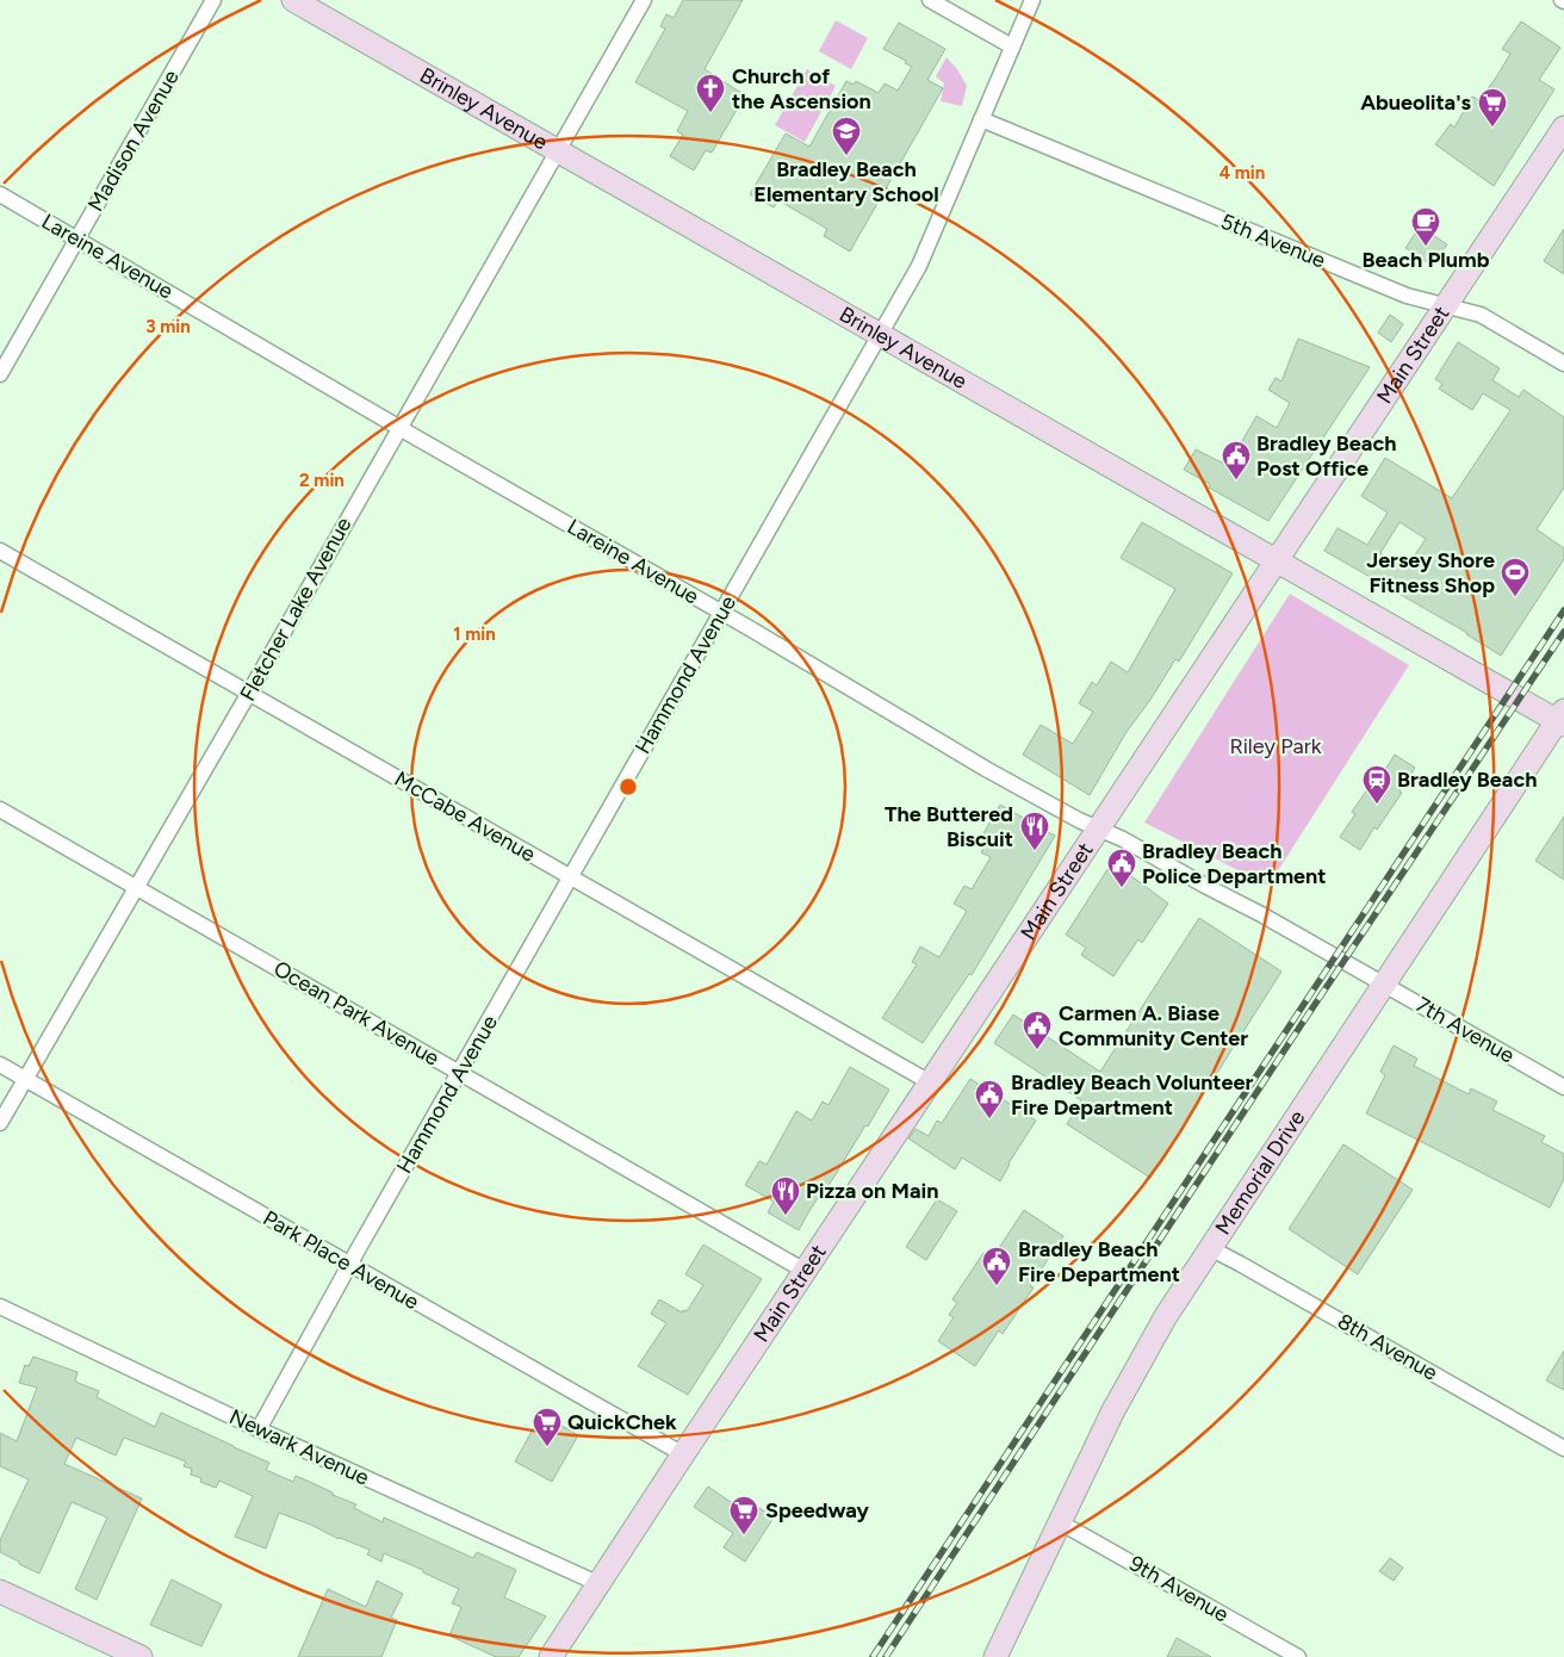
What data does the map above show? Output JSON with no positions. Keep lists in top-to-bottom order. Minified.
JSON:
{"streets":{"street":["Brinley Avenue","Madison Avenue","5th Avenue","Lareine Avenue","Main Street","Fletcher Lake Avenue","Hammond Avenue","McCabe Avenue","Ocean Park Avenue","7th Avenue","Memorial Drive","Park Place Avenue","8th Avenue","Newark Avenue","9th Avenue"]},"crossings":[["Brinley Avenue","Main Street"],["Brinley Avenue","Fletcher Lake Avenue"],["Brinley Avenue","Hammond Avenue"],["Brinley Avenue","Memorial Drive"],["Madison Avenue","Lareine Avenue"],["5th Avenue","Main Street"],["5th Avenue","Hammond Avenue"],["Lareine Avenue","Main Street"],["Lareine Avenue","Fletcher Lake Avenue"],["Lareine Avenue","Hammond Avenue"],["Lareine Avenue","7th Avenue"],["Lareine Avenue","Memorial Drive"],["Main Street","McCabe Avenue"],["Main Street","Ocean Park Avenue"],["Main Street","Park Place Avenue"],["Main Street","Newark Avenue"],["Fletcher Lake Avenue","McCabe Avenue"],["Fletcher Lake Avenue","Ocean Park Avenue"],["Fletcher Lake Avenue","Park Place Avenue"],["Hammond Avenue","McCabe Avenue"],["Hammond Avenue","Ocean Park Avenue"],["Hammond Avenue","Park Place Avenue"],["Hammond Avenue","Newark Avenue"],["7th Avenue","Memorial Drive"],["Memorial Drive","8th Avenue"],["Memorial Drive","9th Avenue"]],"parks":["Riley Park"],"places":{"church":["Church of the Ascension"],"supermarket":["Abueolita's","QuickChek","Speedway"],"school or university":["Bradley Beach Elementary School"],"cafe":["Beach Plumb"],"public building":["Bradley Beach Post Office","Bradley Beach Police Department","Carmen A. Biase Community Center","Bradley Beach Volunteer Fire Department","Bradley Beach Fire Department"],"sports":["Jersey Shore Fitness Shop"],"station":["Bradley Beach"],"restaurant":["The Buttered Biscuit","Pizza on Main"]},"rings":["4 min","3 min","2 min","1 min"]}
